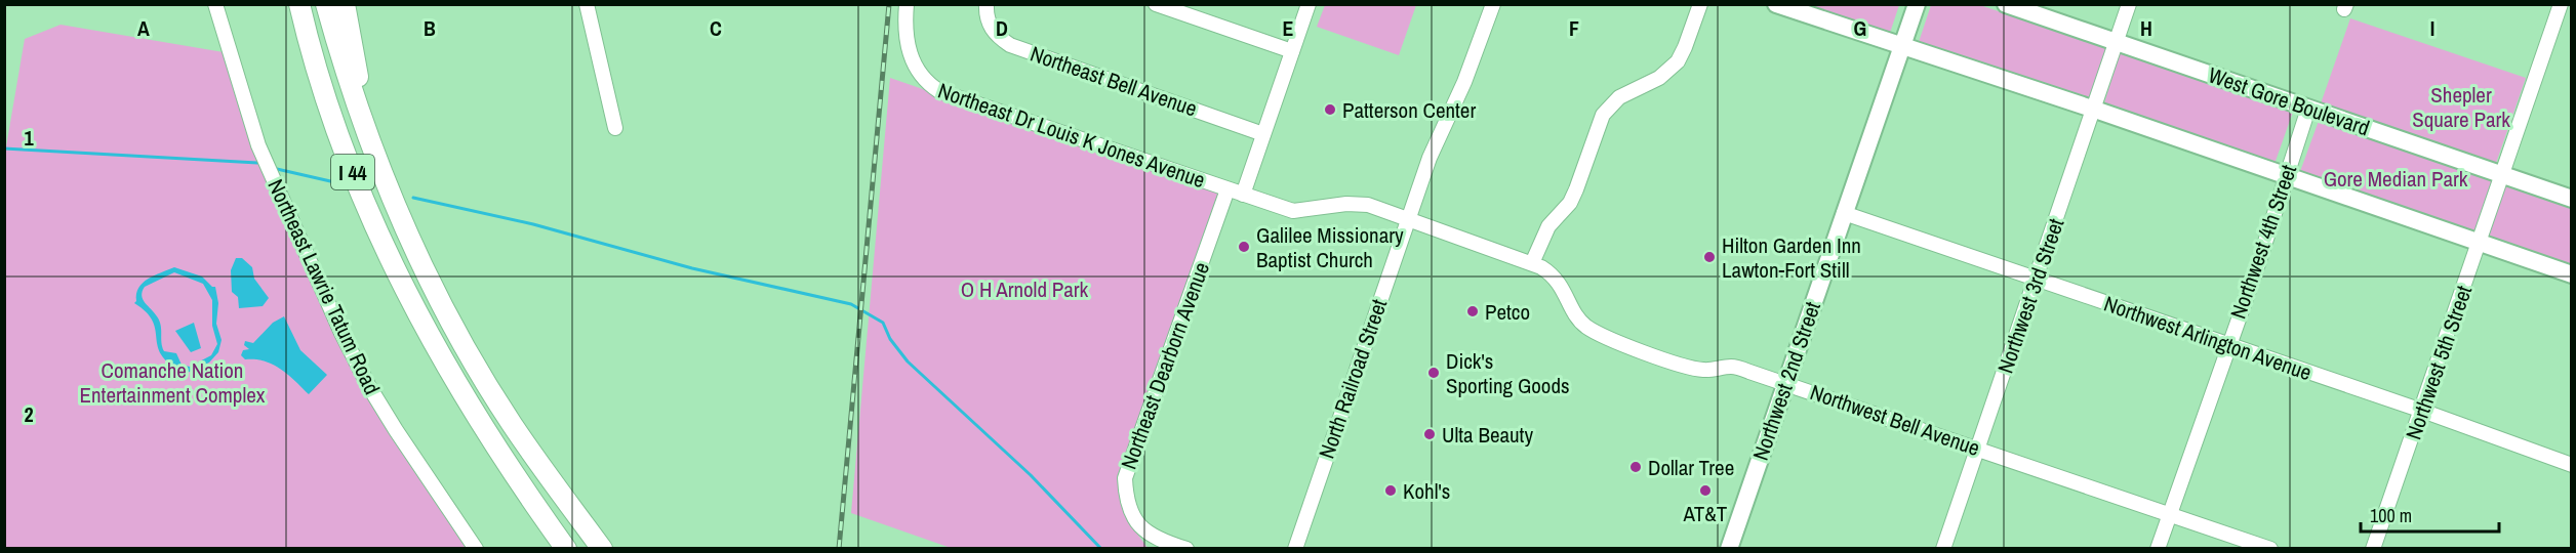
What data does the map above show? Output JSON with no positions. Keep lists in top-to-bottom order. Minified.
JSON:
{"streets":{"highway":["I 44"],"main road":["West Gore Boulevard","Northwest 2nd Street"],"street":["Northeast Bell Avenue","Northeast Dr Louis K Jones Avenue","Northwest 4th Street","Northeast Lawrie Tatum Road","Northwest 3rd Street","Northwest Arlington Avenue","Northwest 5th Street","Northeast Dearborn Avenue","North Railroad Street","Northwest Bell Avenue"]},"crossings":[["West Gore Boulevard","Northwest 4th Street"],["West Gore Boulevard","Northwest 3rd Street"],["West Gore Boulevard","Northwest 5th Street"],["Northeast Dr Louis K Jones Avenue","Northeast Dearborn Avenue"],["Northwest 4th Street","Northwest Arlington Avenue"],["Northwest 4th Street","Northwest Bell Avenue"],["Northwest 3rd Street","Northwest Arlington Avenue"],["Northwest 3rd Street","Northwest Bell Avenue"],["Northwest Arlington Avenue","Northwest 5th Street"],["Northwest Arlington Avenue","Northwest 2nd Street"],["North Railroad Street","Northwest Bell Avenue"],["Northwest 2nd Street","Northwest Bell Avenue"]],"parks":["Shepler Square Park","Gore Median Park","O H Arnold Park","Comanche Nation Entertainment Complex"],"places":["Patterson Center","Galilee Missionary Baptist Church","Hilton Garden Inn Lawton-Fort Still","Petco","Dick's Sporting Goods","Ulta Beauty","Dollar Tree","Kohl's","AT&T"],"scale_bar":"100 m","grid":{"columns":["A","B","C","D","E","F","G","H","I"],"rows":["1","2"]}}
